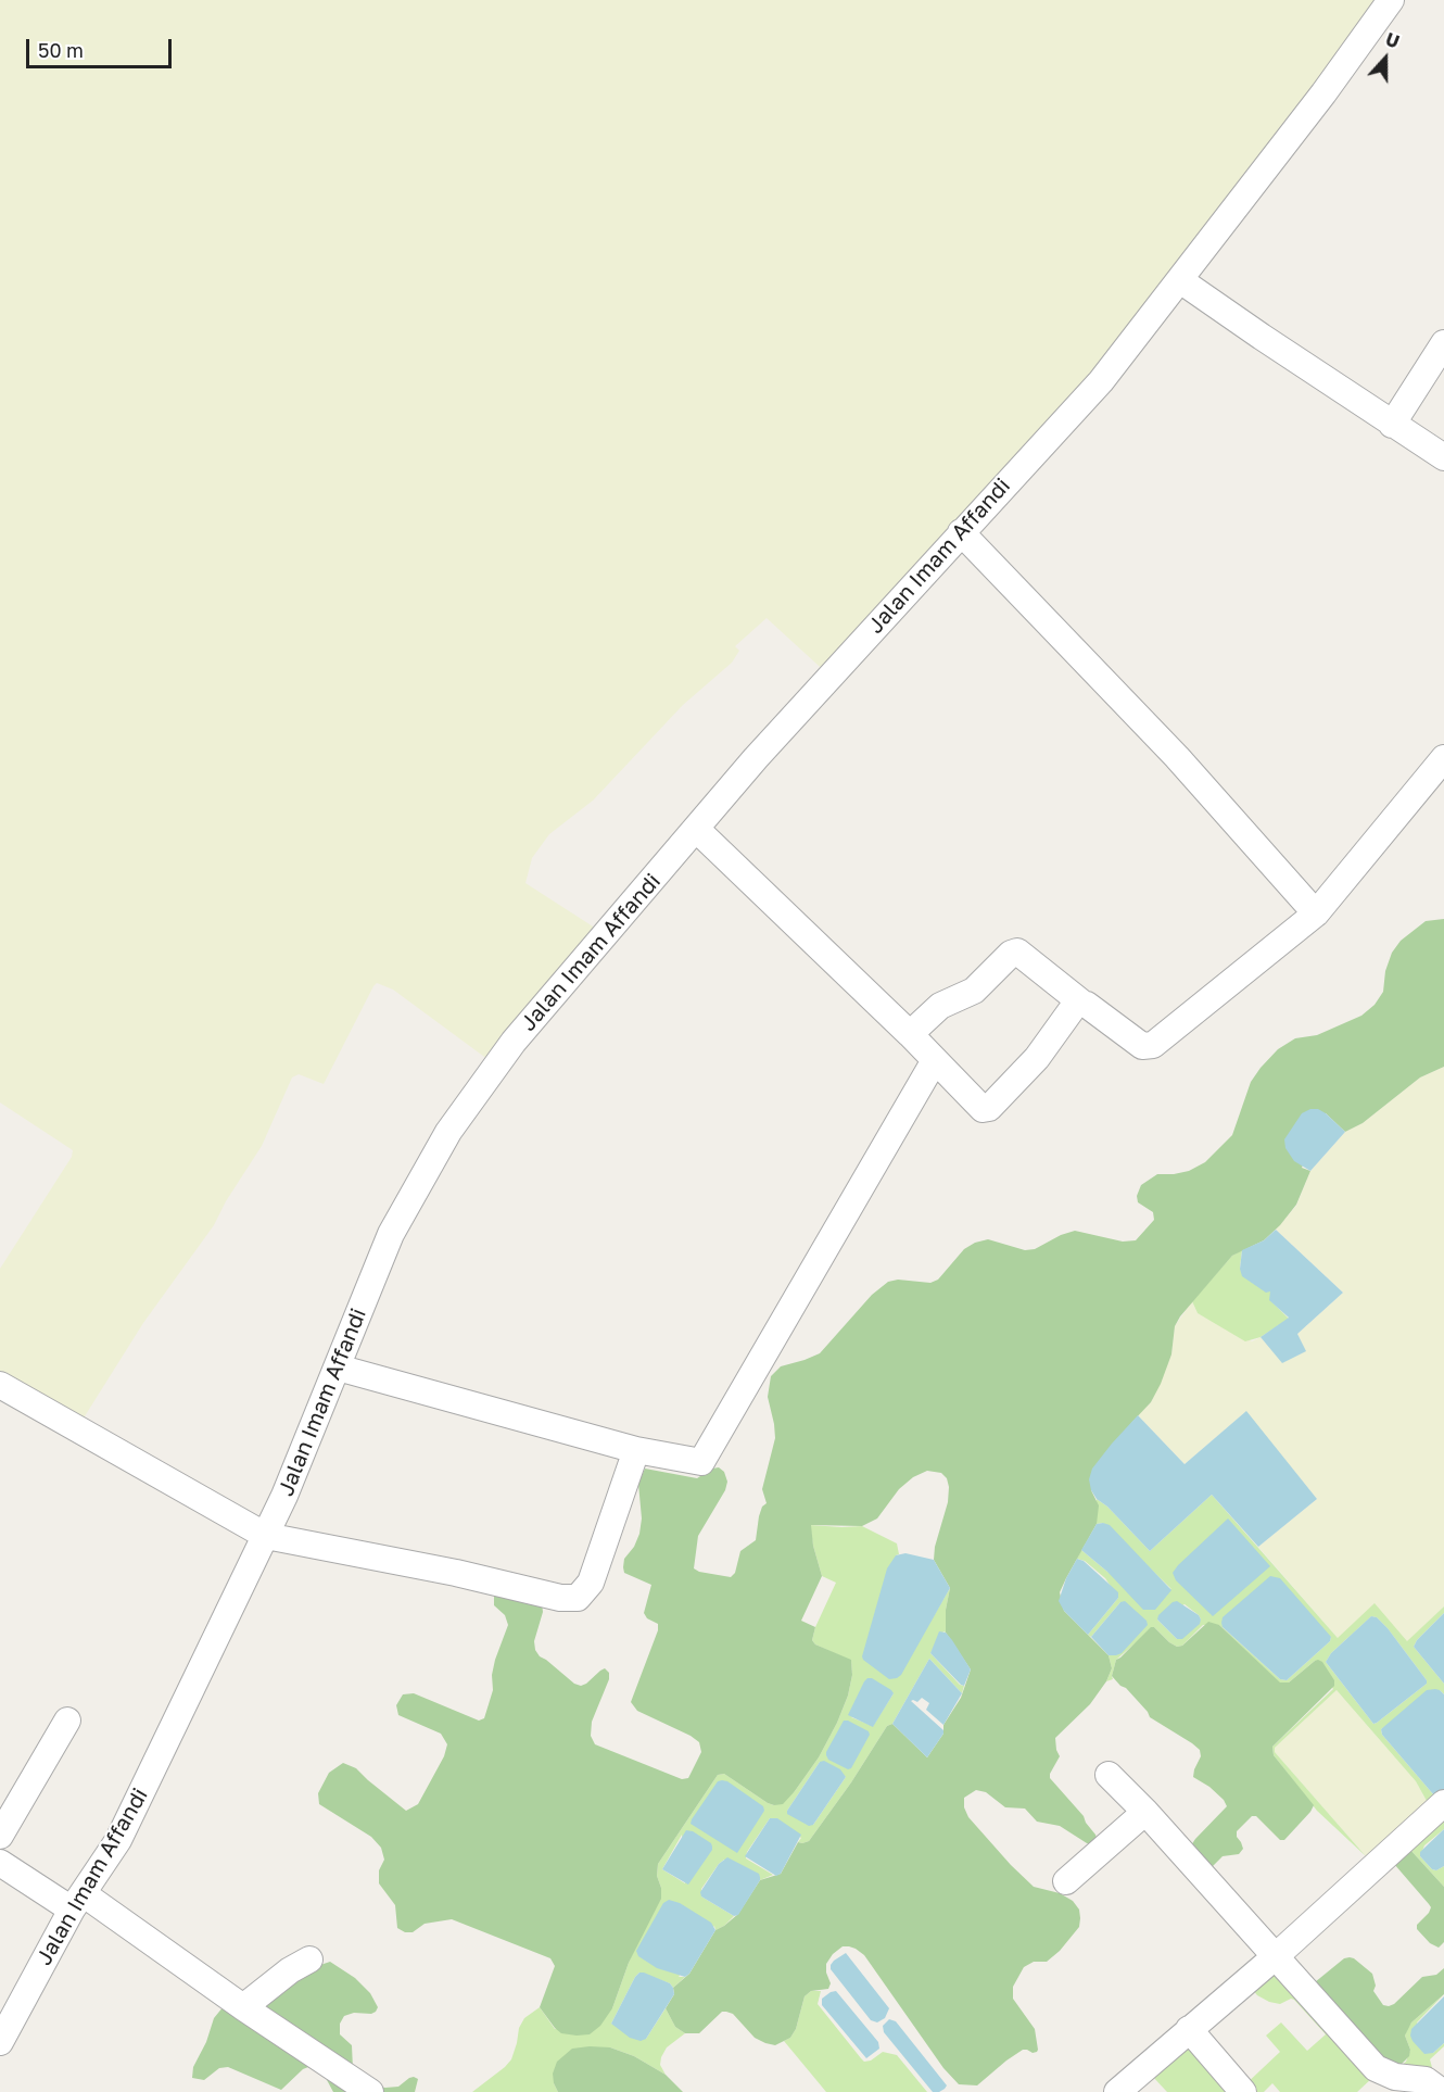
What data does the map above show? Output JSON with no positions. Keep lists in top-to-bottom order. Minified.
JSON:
{"streets":{"street":["Jalan Imam Affandi"]},"scale_bar":"50 m","north":"top"}
